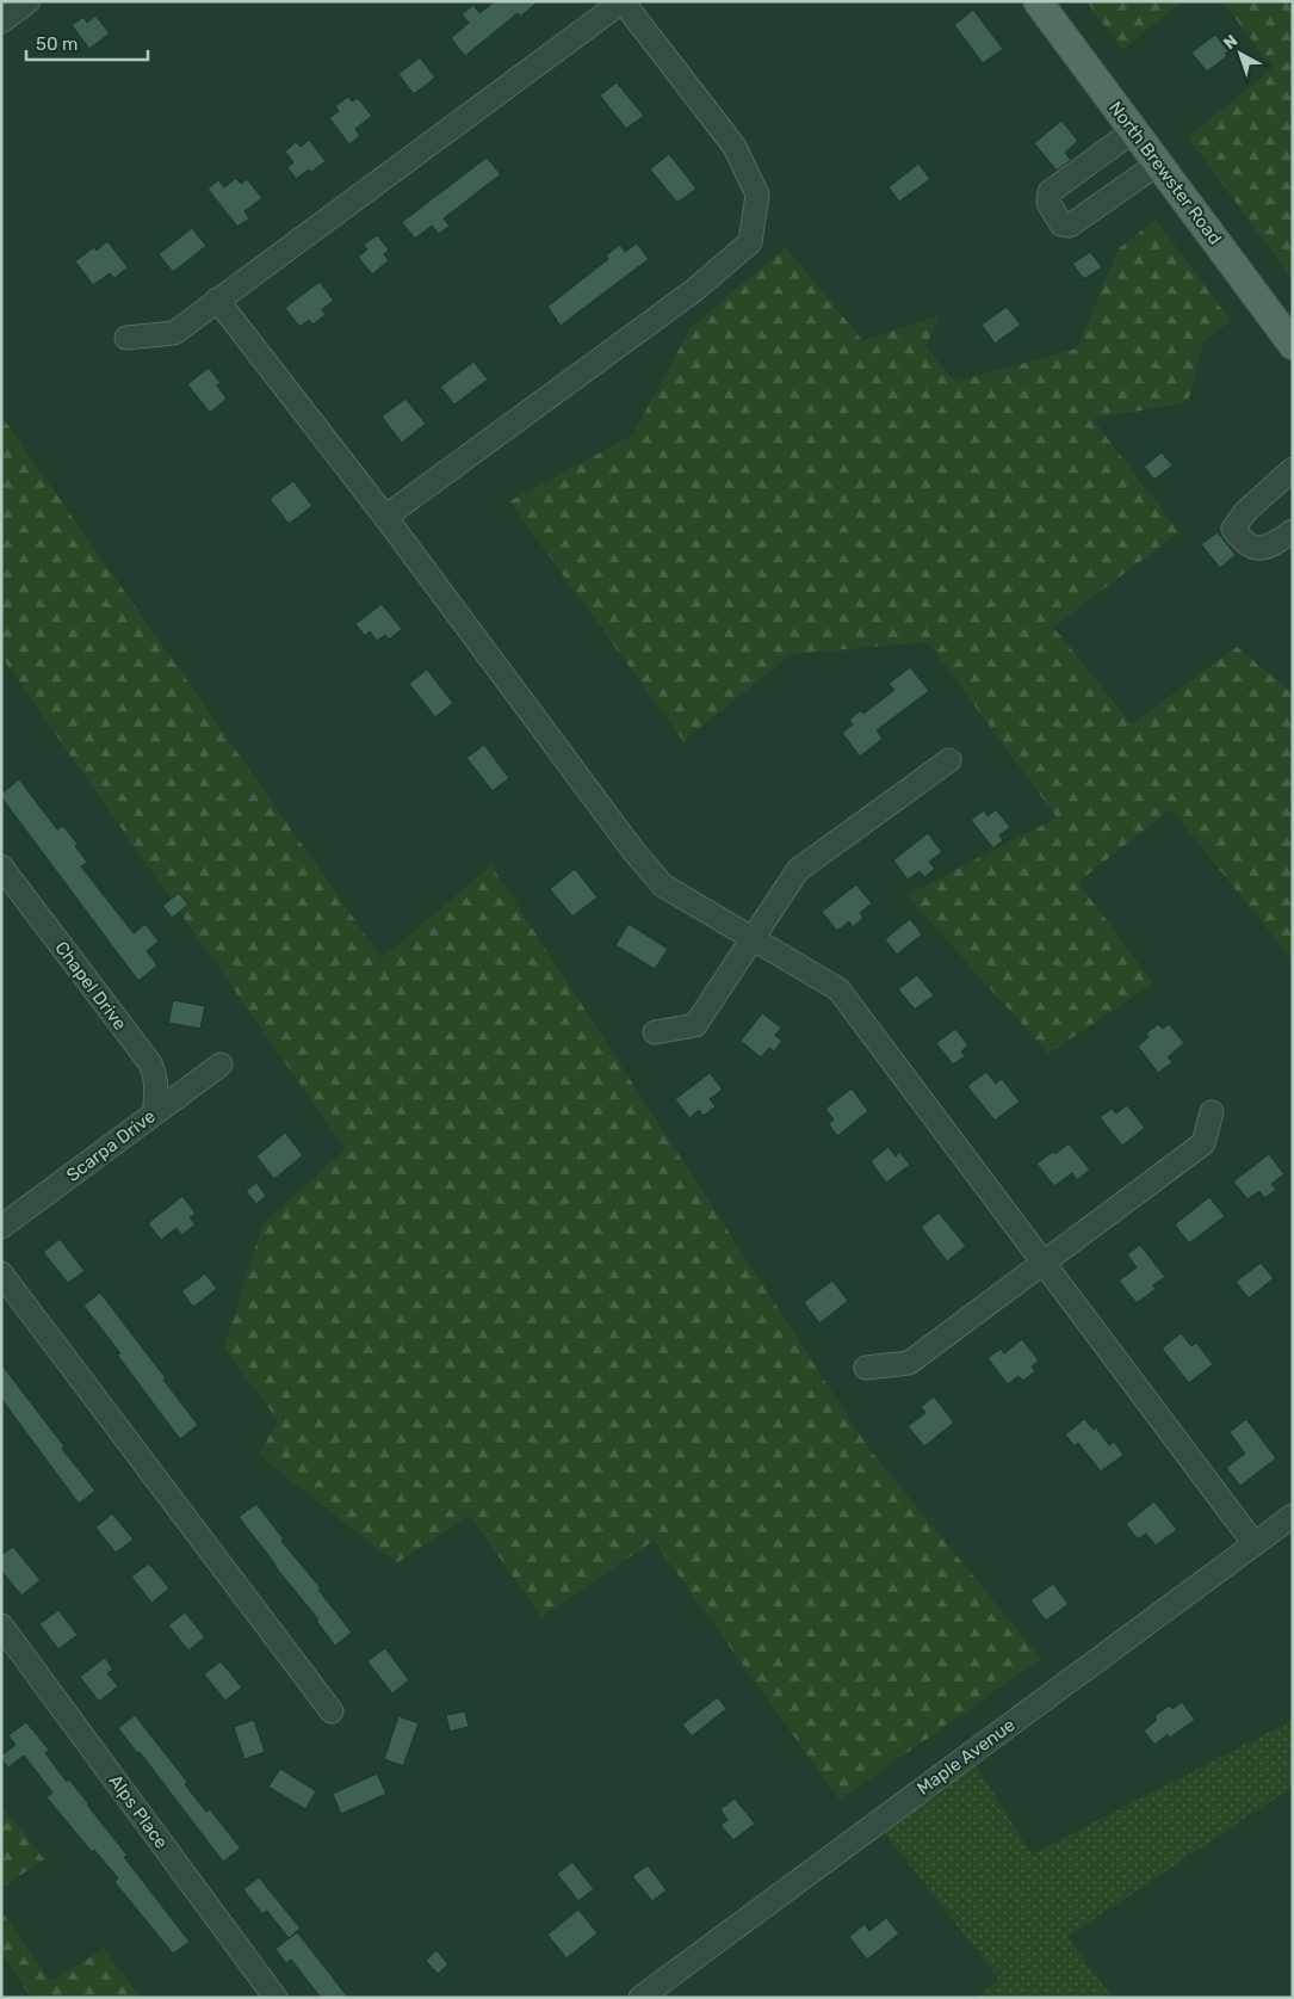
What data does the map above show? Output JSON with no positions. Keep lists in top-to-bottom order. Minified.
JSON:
{"streets":{"main road":["North Brewster Road"],"street":["Chapel Drive","Scarpa Drive","Maple Avenue","Alps Place"]},"crossings":[["Chapel Drive","Scarpa Drive"]],"scale_bar":"50 m","north":"top left"}
